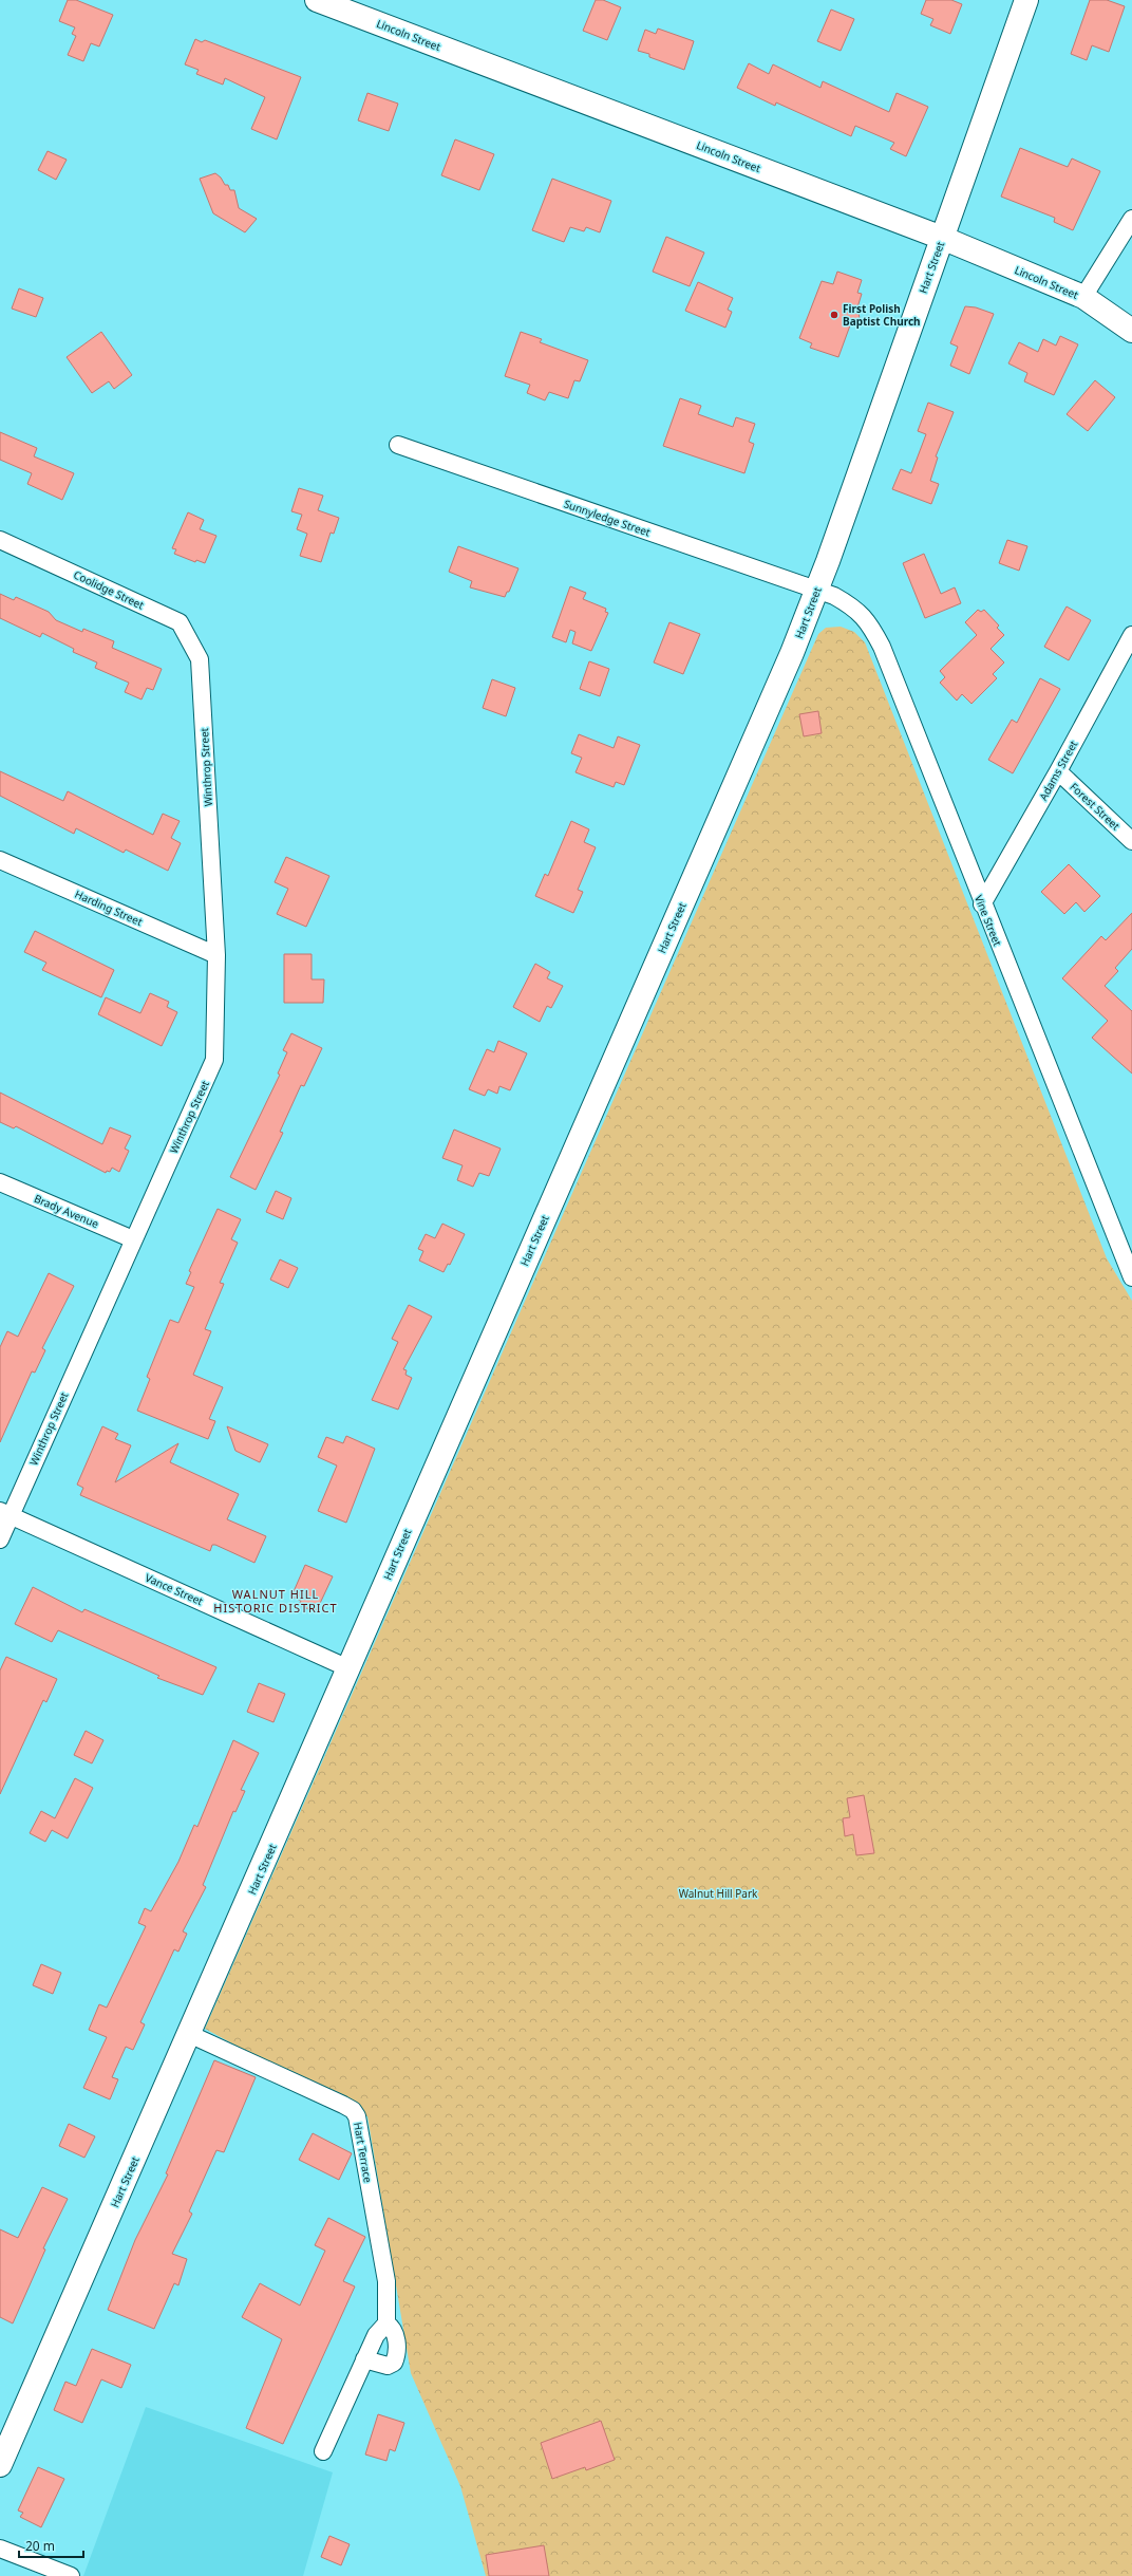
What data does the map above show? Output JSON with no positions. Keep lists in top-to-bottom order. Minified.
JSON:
{"streets":{"street":["Lincoln Street","Hart Street","Sunnyledge Street","Coolidge Street","Winthrop Street","Adams Street","Forest Street","Harding Street","Vine Street","Brady Avenue","Vance Street","Hart Terrace"]},"crossings":[["Lincoln Street","Hart Street"],["Hart Street","Sunnyledge Street"],["Hart Street","Vine Street"],["Hart Street","Vance Street"],["Hart Street","Hart Terrace"],["Sunnyledge Street","Vine Street"],["Coolidge Street","Winthrop Street"],["Winthrop Street","Harding Street"],["Winthrop Street","Brady Avenue"],["Winthrop Street","Vance Street"],["Adams Street","Forest Street"],["Adams Street","Vine Street"]],"districts":["WALNUT HILL HISTORIC DISTRICT"],"parks":["Walnut Hill Park"],"places":["First Polish Baptist Church"],"scale_bar":"20 m"}
